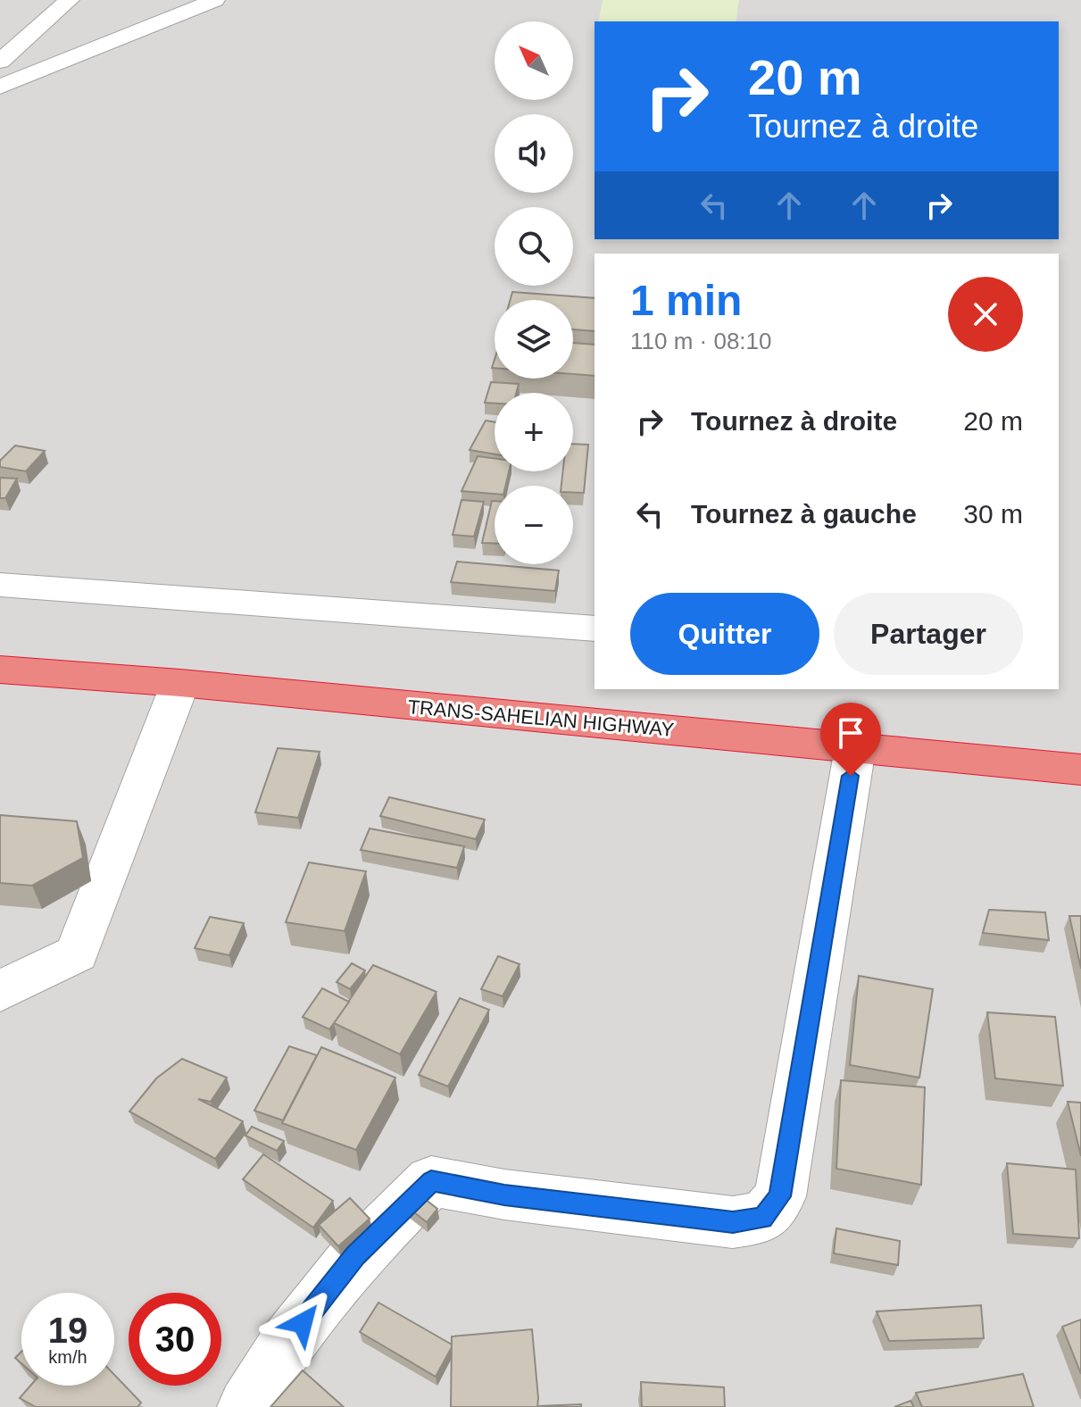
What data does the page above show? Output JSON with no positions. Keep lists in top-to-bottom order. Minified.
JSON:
{"streets":{"highway":["TRANS-SAHELIAN HIGHWAY"]},"north":"top left","page":{"map_buttons":["+","−"],"turn":["20 m","Tournez à droite"],"heading":["1 min","110 m · 08:10"],"list":[{"name":"Tournez à droite","value":"20 m"},{"name":"Tournez à gauche","value":"30 m"}],"buttons":["Quitter","Partager"],"speed":"19 km/h","limit":"30"}}
